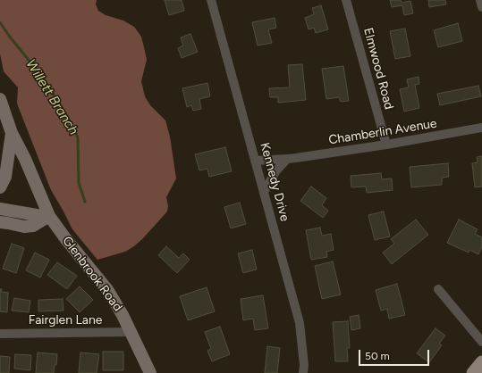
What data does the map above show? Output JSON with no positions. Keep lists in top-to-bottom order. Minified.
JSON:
{"streets":{"street":["Elmwood Road","Chamberlin Avenue","Kennedy Drive","Glenbrook Road","Fairglen Lane"]},"crossings":[["Elmwood Road","Chamberlin Avenue"],["Chamberlin Avenue","Kennedy Drive"],["Glenbrook Road","Fairglen Lane"]],"water":["Willett Branch"],"scale_bar":"50 m"}
